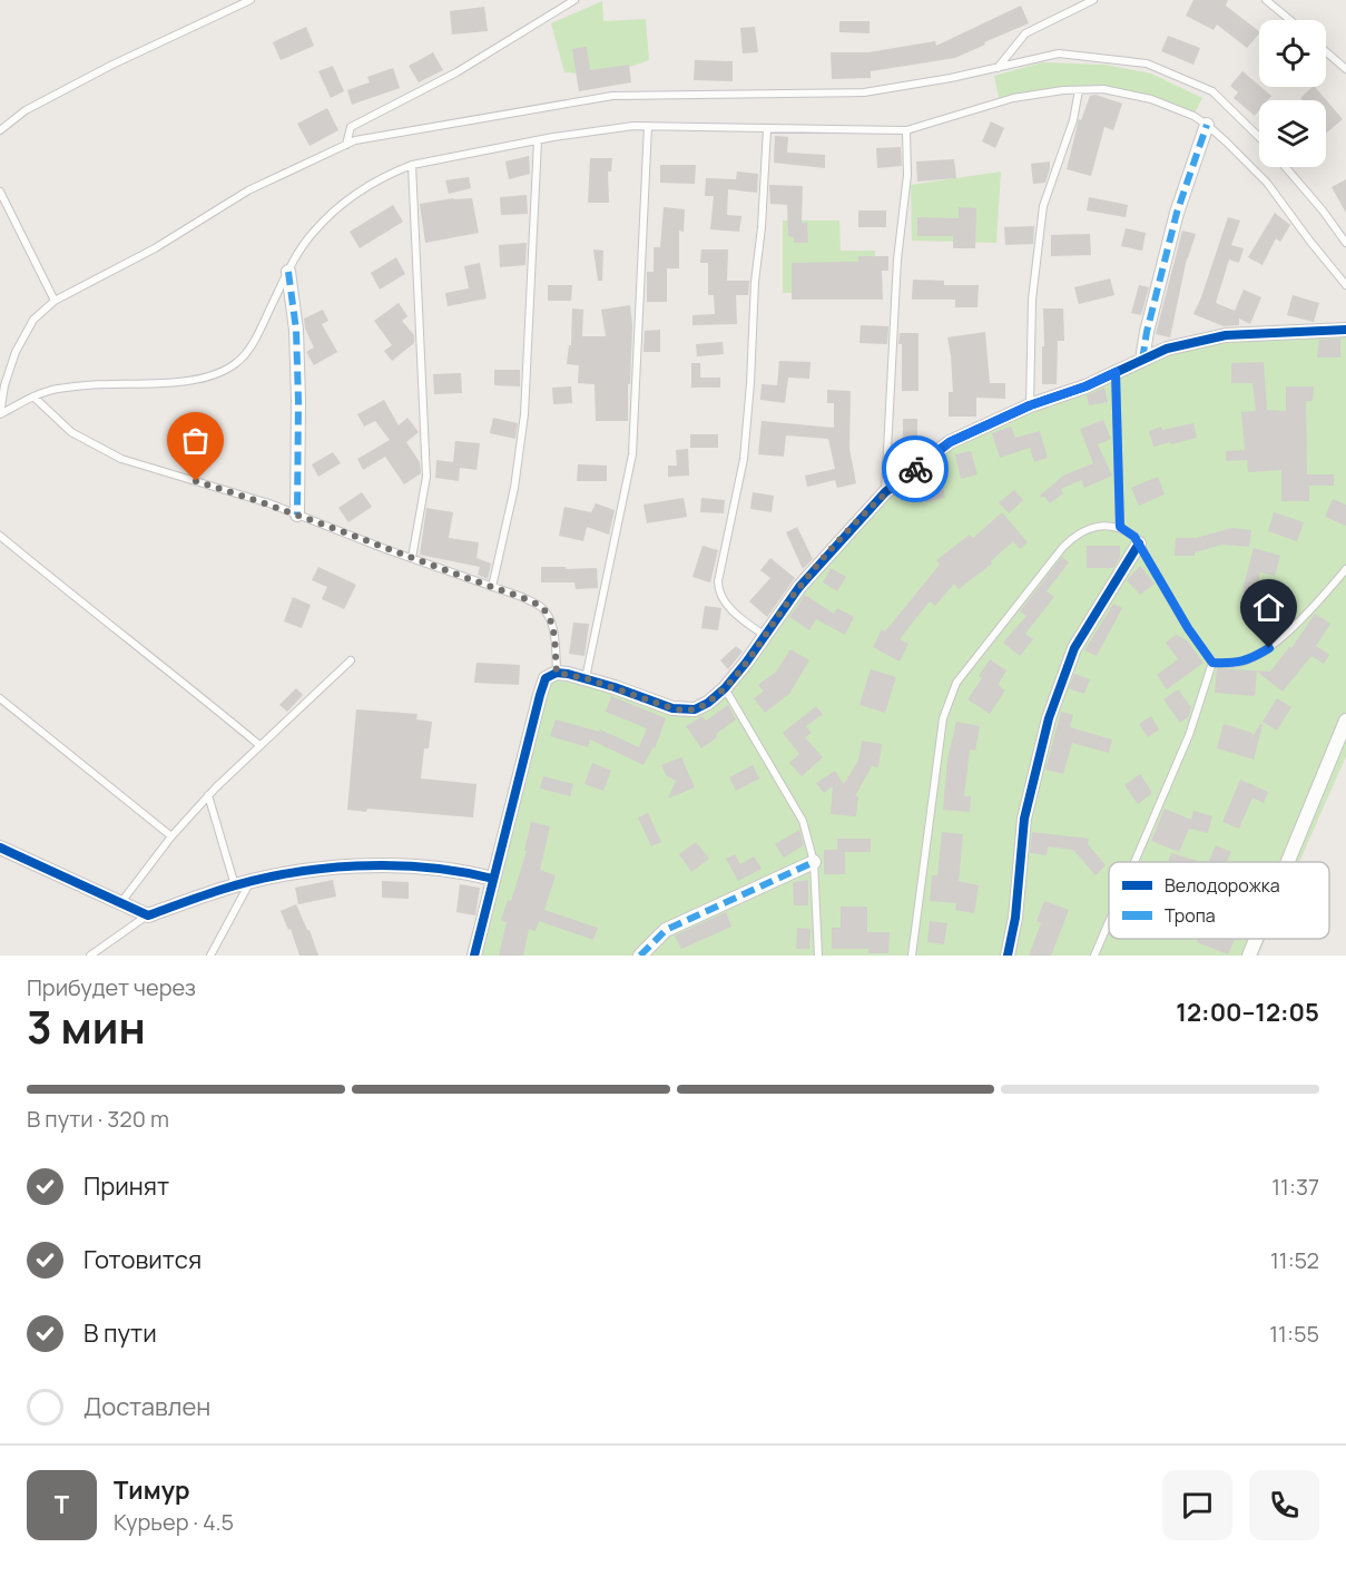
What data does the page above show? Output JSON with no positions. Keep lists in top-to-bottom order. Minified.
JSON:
{"legend":["Велодорожка","Тропа"],"page":{"heading":["3 мин","Прибудет через","12:00–12:05"],"panel":["Тимур","Курьер · 4.5"],"bar":"В пути · 320 m","list":[["Принят","11:37"],["Готовится","11:52"],["В пути","11:55"],"Доставлен"],"round":"Т"}}
